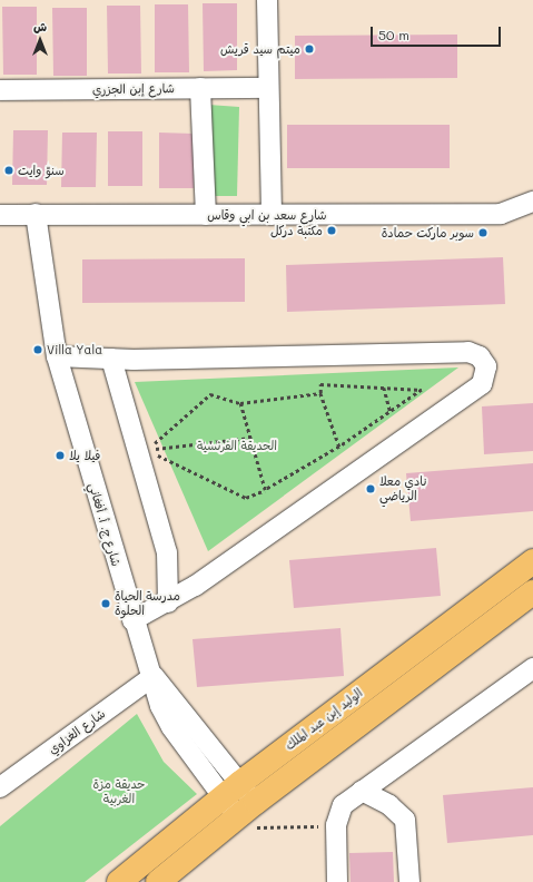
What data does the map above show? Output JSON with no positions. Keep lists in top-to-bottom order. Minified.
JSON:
{"streets":{"main road":["الوليد إبن عبد الملك"],"street":["شارع إبن الجزري","شارع سعد بن ابي وقاس","شارع ج. أ. أفغاني","شارع الغزاوي"]},"crossings":[["شارع سعد بن ابي وقاس","شارع ج. أ. أفغاني"],["شارع ج. أ. أفغاني","الوليد إبن عبد الملك"],["شارع ج. أ. أفغاني","شارع الغزاوي"]],"parks":["الحديقة الفرنسية","حديقة مزة الغربية"],"places":["ميتم سيد قريش","سنوّ وايت","مكتبة دركل","سوبر ماركت حمادة","Villa Yala","فيلا يلا","نادي معلا الرياضي","مدرسة الحياة الحلوة"],"scale_bar":"50 m","north":"top"}
